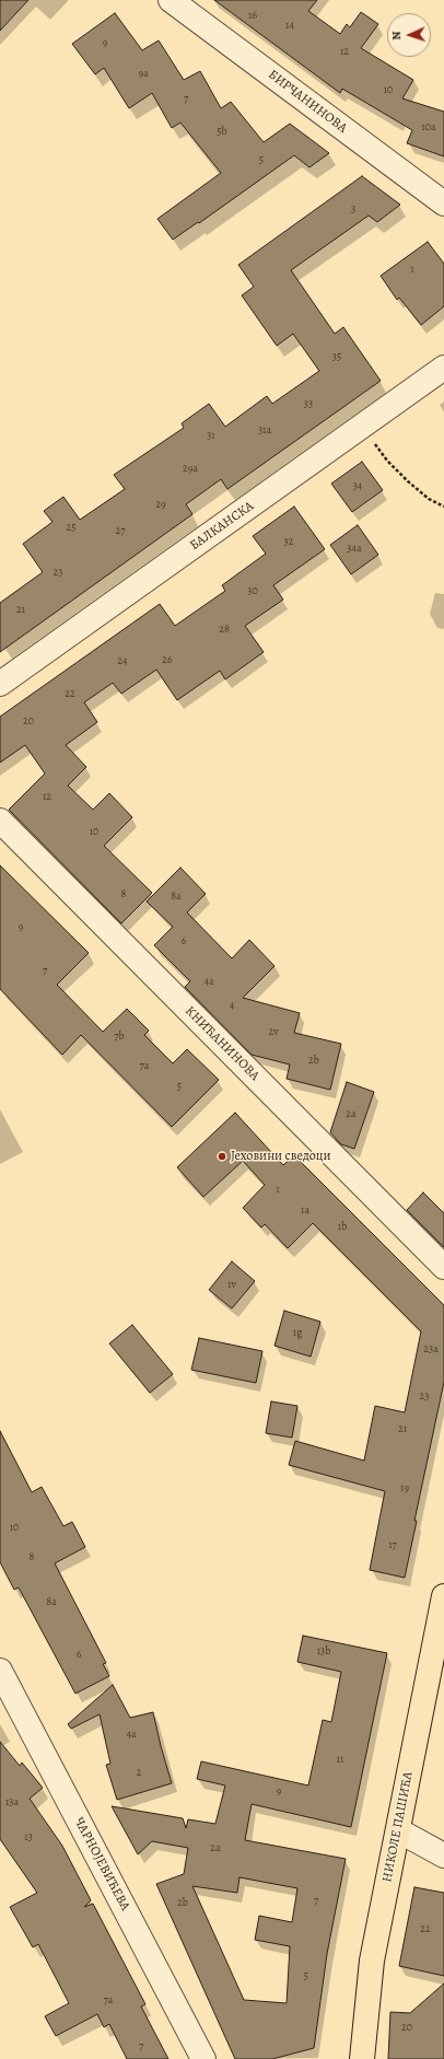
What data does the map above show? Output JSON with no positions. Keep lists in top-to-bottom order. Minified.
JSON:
{"streets":{"main road":["НИКОЛЕ ПАШИЋА"],"street":["БИРЧАНИНОВА","БАЛКАНСКА","КНИЋАНИНОВА","ЧАРНОЈЕВИЋЕВА"]},"places":["Јеховини сведоци"],"house_numbers":["16","14","9","12","9a","10","7","10a","5b","5","3","1","35","33","31a","31","29a","34","29","25","27","32","34a","23","30","21","28","26","24","22","20","12","10","8","8a","9","6","7","4a","4","2v","7b","2b","7a","5","2a","1","1a","1b","1v","1g","23a","23","21","19","10","17","8","8a","13b","6","4a","11","2","9","13a","13","2a","7","2b","22","5","7a","20","7"],"north":"left"}
